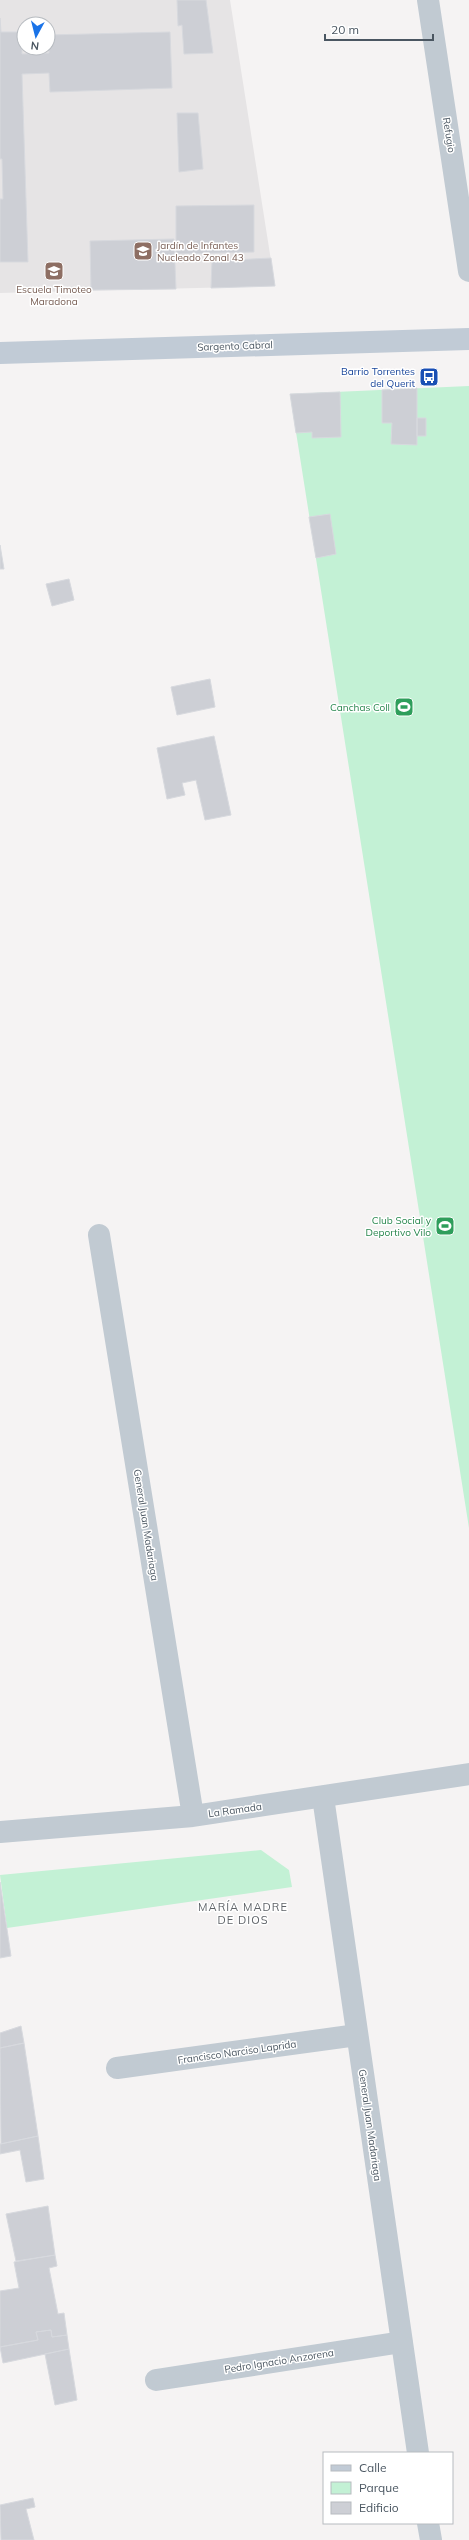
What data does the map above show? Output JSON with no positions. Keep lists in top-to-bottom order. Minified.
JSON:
{"streets":{"main road":["Sargento Cabral"],"street":["Refugio","General Juan Madariaga","La Ramada","Francisco Narciso Laprida","Pedro Ignacio Anzorena"]},"crossings":[["General Juan Madariaga","La Ramada"],["General Juan Madariaga","Francisco Narciso Laprida"],["General Juan Madariaga","Pedro Ignacio Anzorena"]],"districts":["MARÍA MADRE DE DIOS"],"places":{"school or university":["Jardín de Infantes Nucleado Zonal 43","Escuela Timoteo Maradona"],"bus stop":["Barrio Torrentes del Querit"],"sports":["Canchas Coll","Club Social y Deportivo Vilo"]},"legend":["Calle","Parque","Edificio"],"scale_bar":"20 m","north":"bottom"}
